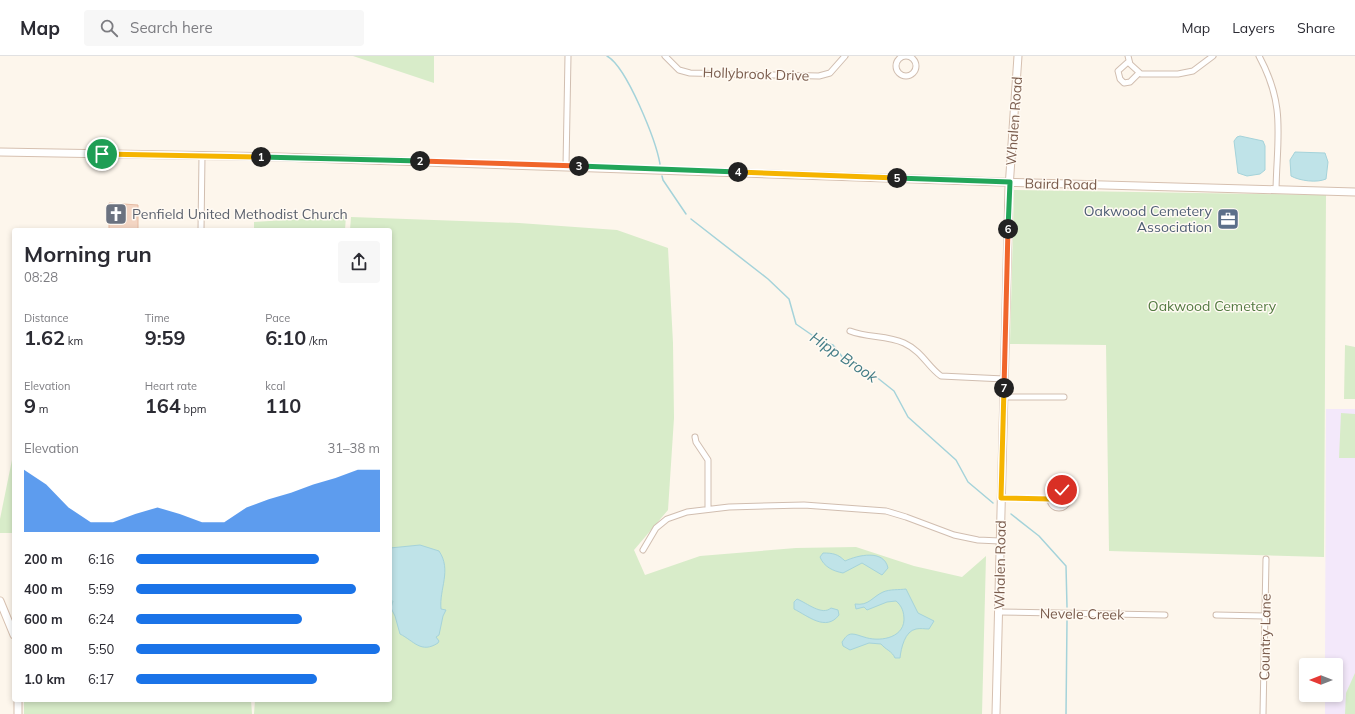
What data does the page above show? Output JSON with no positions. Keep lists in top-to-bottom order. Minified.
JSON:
{"streets":{"street":["Hollybrook Drive","Whalen Road","Baird Road","Nevele Creek","Country Lane"]},"crossings":[["Whalen Road","Baird Road"],["Whalen Road","Nevele Creek"]],"water":["Hipp Brook"],"parks":["Oakwood Cemetery"],"places":{"church":["Penfield United Methodist Church"],"office":["Oakwood Cemetery Association"]},"north":"left","page":{"header":"Map","search":"Search here","nav":["Map","Layers","Share"],"pins":["1","2","3","4","5","6","7"],"heading":["Morning run","08:28"],"stats":[["Distance","1.62 km"],["Time","9:59"],["Pace","6:10 /km"],["Elevation","9 m"],["Heart rate","164 bpm"],["kcal","110"]],"chart":["Elevation","31–38 m"],"list":[{"name":"200 m","note":"6:16"},{"name":"400 m","note":"5:59"},{"name":"600 m","note":"6:24"},{"name":"800 m","note":"5:50"},{"name":"1.0 km","note":"6:17"}]}}
